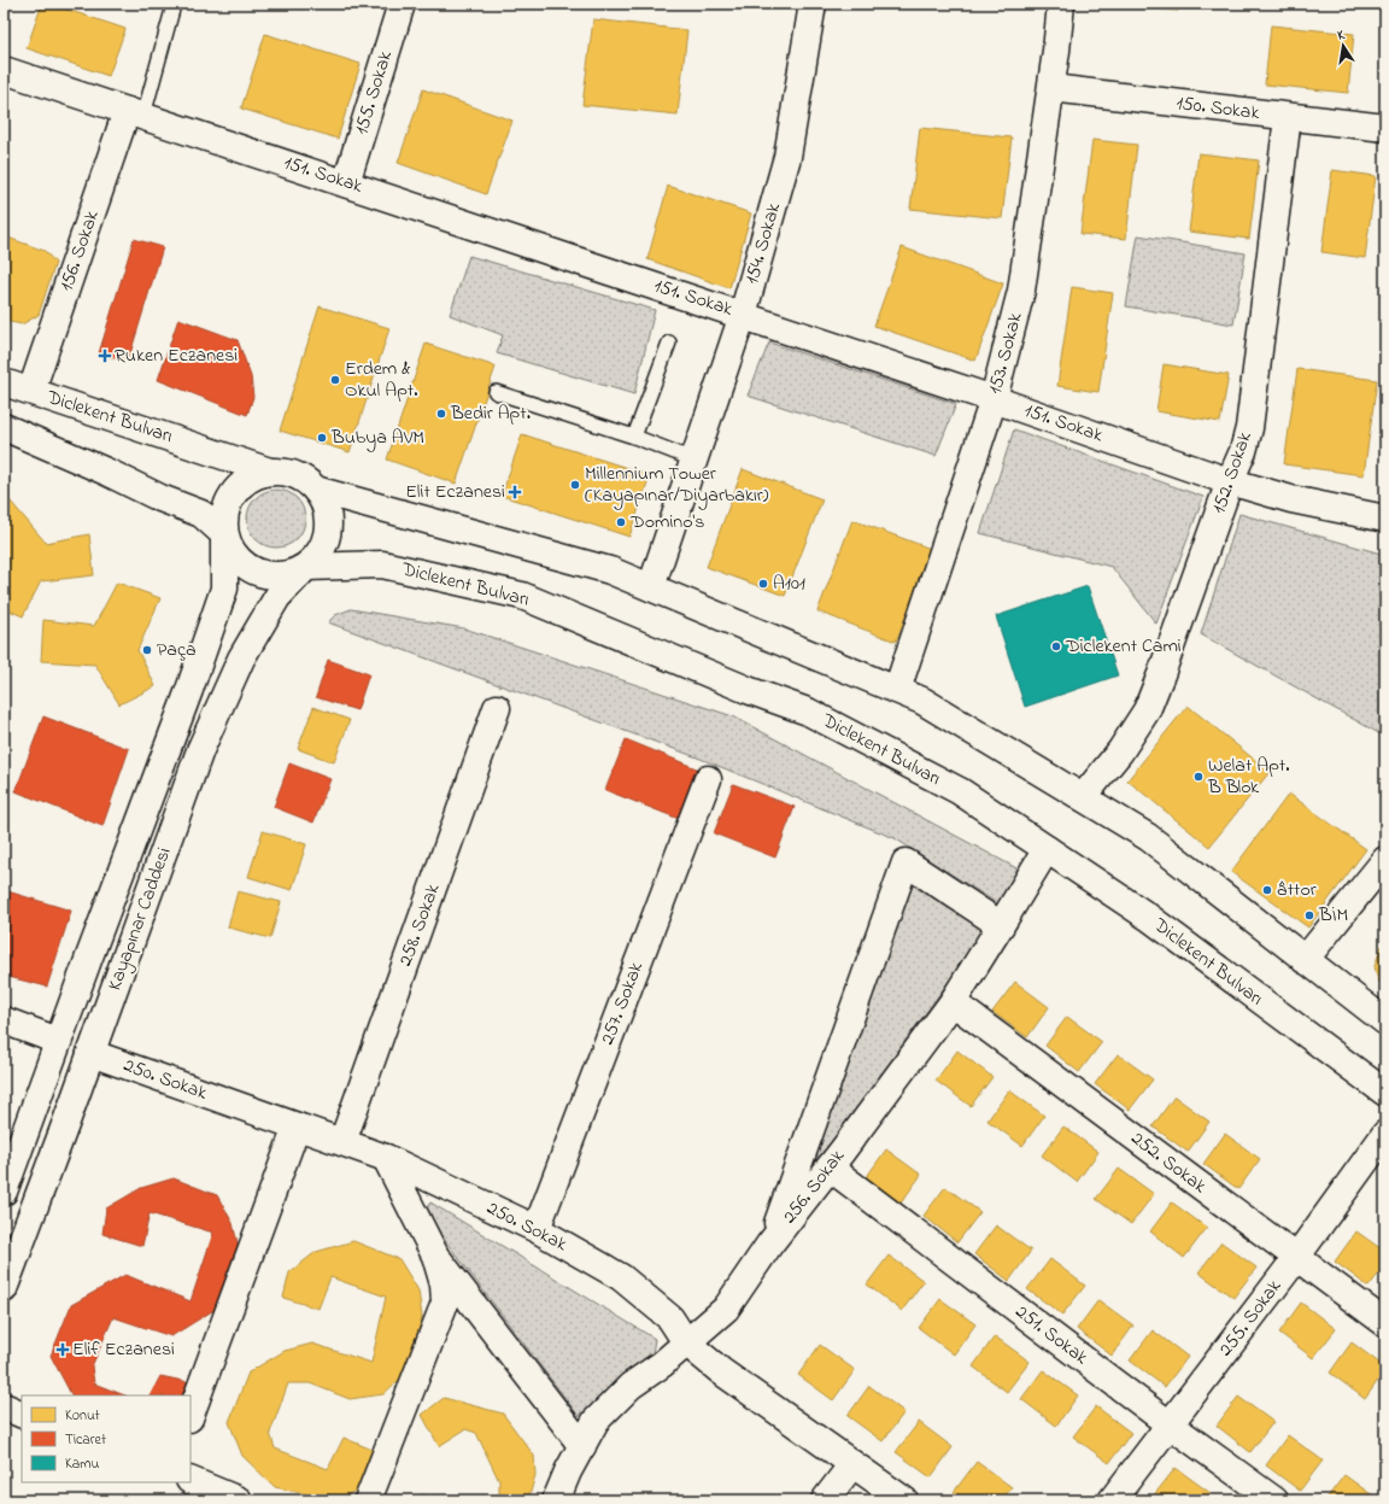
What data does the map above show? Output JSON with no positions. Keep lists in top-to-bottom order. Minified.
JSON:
{"streets":{"street":["155. Sokak","150. Sokak","151. Sokak","154. Sokak","156. Sokak","153. Sokak","Diclekent Bulvarı","152. Sokak","Kayapınar Caddesi","258. Sokak","257. Sokak","250. Sokak","252. Sokak","256. Sokak","255. Sokak","251. Sokak"]},"crossings":[["155. Sokak","151. Sokak"],["150. Sokak","153. Sokak"],["150. Sokak","152. Sokak"],["151. Sokak","154. Sokak"],["151. Sokak","156. Sokak"],["151. Sokak","153. Sokak"],["151. Sokak","152. Sokak"],["156. Sokak","Diclekent Bulvarı"],["Diclekent Bulvarı","Kayapınar Caddesi"],["Diclekent Bulvarı","256. Sokak"],["Kayapınar Caddesi","250. Sokak"],["258. Sokak","250. Sokak"],["257. Sokak","250. Sokak"],["250. Sokak","256. Sokak"],["252. Sokak","256. Sokak"],["252. Sokak","255. Sokak"],["256. Sokak","251. Sokak"],["255. Sokak","251. Sokak"]],"places":{"health":["Ruken Eczanesi","Elit Eczanesi","Elif Eczanesi"],"other":["Erdem & Okul Apt.","Bedir Apt.","Bubya AVM","Millennium Tower (Kayapınar/Diyarbakır)","Domino's","A101","Diclekent Cami","Paça","Welat Apt. B Blok","âttor","BİM"]},"legend":["Konut","Ticaret","Kamu"],"north":"top"}
